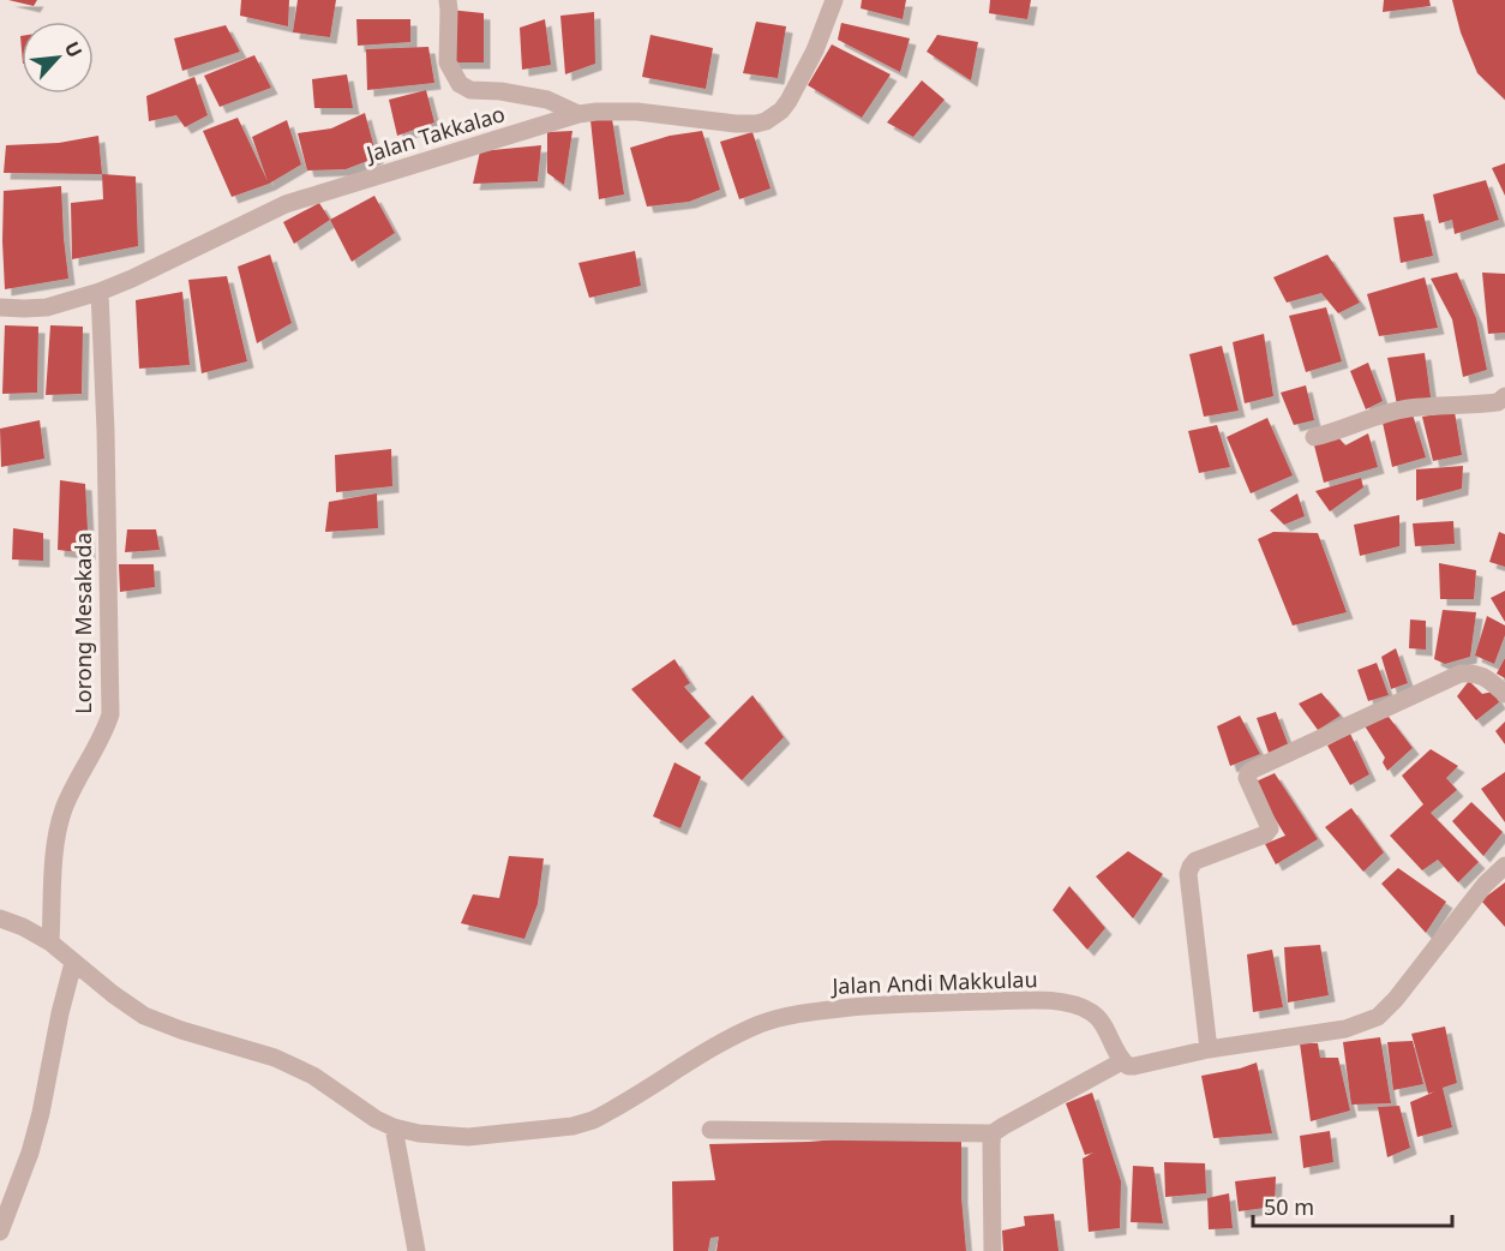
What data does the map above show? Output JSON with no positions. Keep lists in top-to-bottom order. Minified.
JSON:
{"streets":{"street":["Jalan Takkalao","Lorong Mesakada","Jalan Andi Makkulau"]},"crossings":[["Jalan Takkalao","Lorong Mesakada"],["Lorong Mesakada","Jalan Andi Makkulau"]],"scale_bar":"50 m","north":"top right"}
